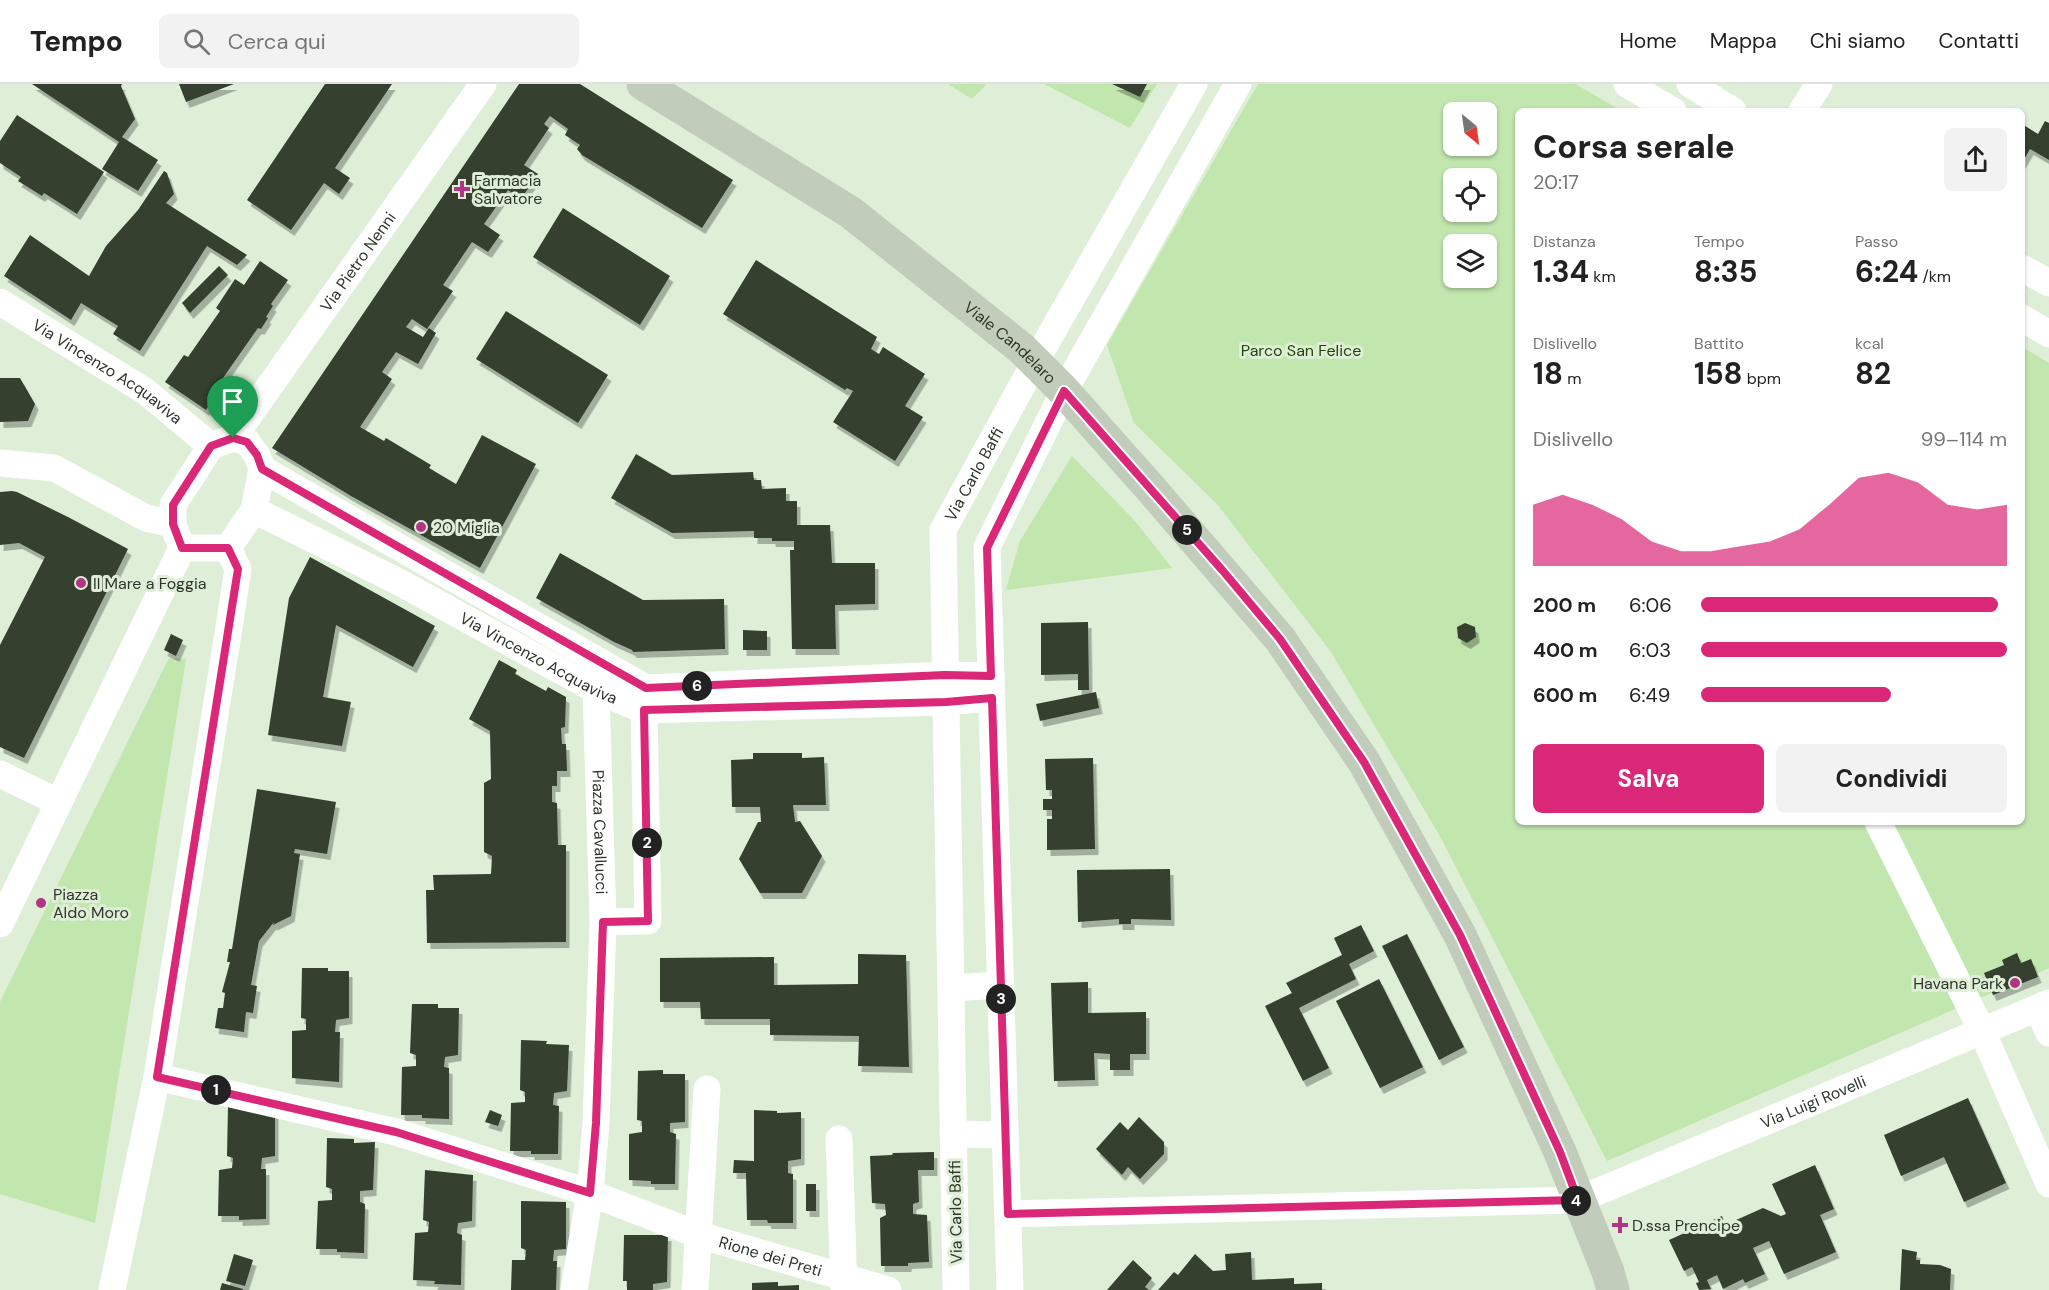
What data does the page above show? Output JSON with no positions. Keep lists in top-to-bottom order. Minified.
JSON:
{"streets":{"main road":["Viale Candelaro"],"street":["Via Pietro Nenni","Via Vincenzo Acquaviva","Via Carlo Baffi","Piazza Cavallucci","Via Luigi Rovelli","Rione dei Preti"]},"crossings":[["Via Pietro Nenni","Via Vincenzo Acquaviva"],["Viale Candelaro","Via Carlo Baffi"],["Viale Candelaro","Via Luigi Rovelli"],["Via Vincenzo Acquaviva","Via Carlo Baffi"],["Via Vincenzo Acquaviva","Piazza Cavallucci"]],"parks":["Parco San Felice"],"places":{"health":["Farmacia Salvatore","D.ssa Prencipe"],"other":["20 Miglia","Il Mare a Foggia","Piazza Aldo Moro","Havana Park"]},"north":"bottom right","page":{"header":"Tempo","search":"Cerca qui","nav":["Home","Mappa","Chi siamo","Contatti"],"heading":["Corsa serale","20:17"],"stats":[["Distanza","1.34 km"],["Tempo","8:35"],["Passo","6:24 /km"],["Dislivello","18 m"],["Battito","158 bpm"],["kcal","82"]],"chart":["Dislivello","99–114 m"],"pins":["5","6","2","3","1","4"],"list":[{"name":"200 m","note":"6:06"},{"name":"400 m","note":"6:03"},{"name":"600 m","note":"6:49"}],"buttons":["Salva","Condividi"]}}
